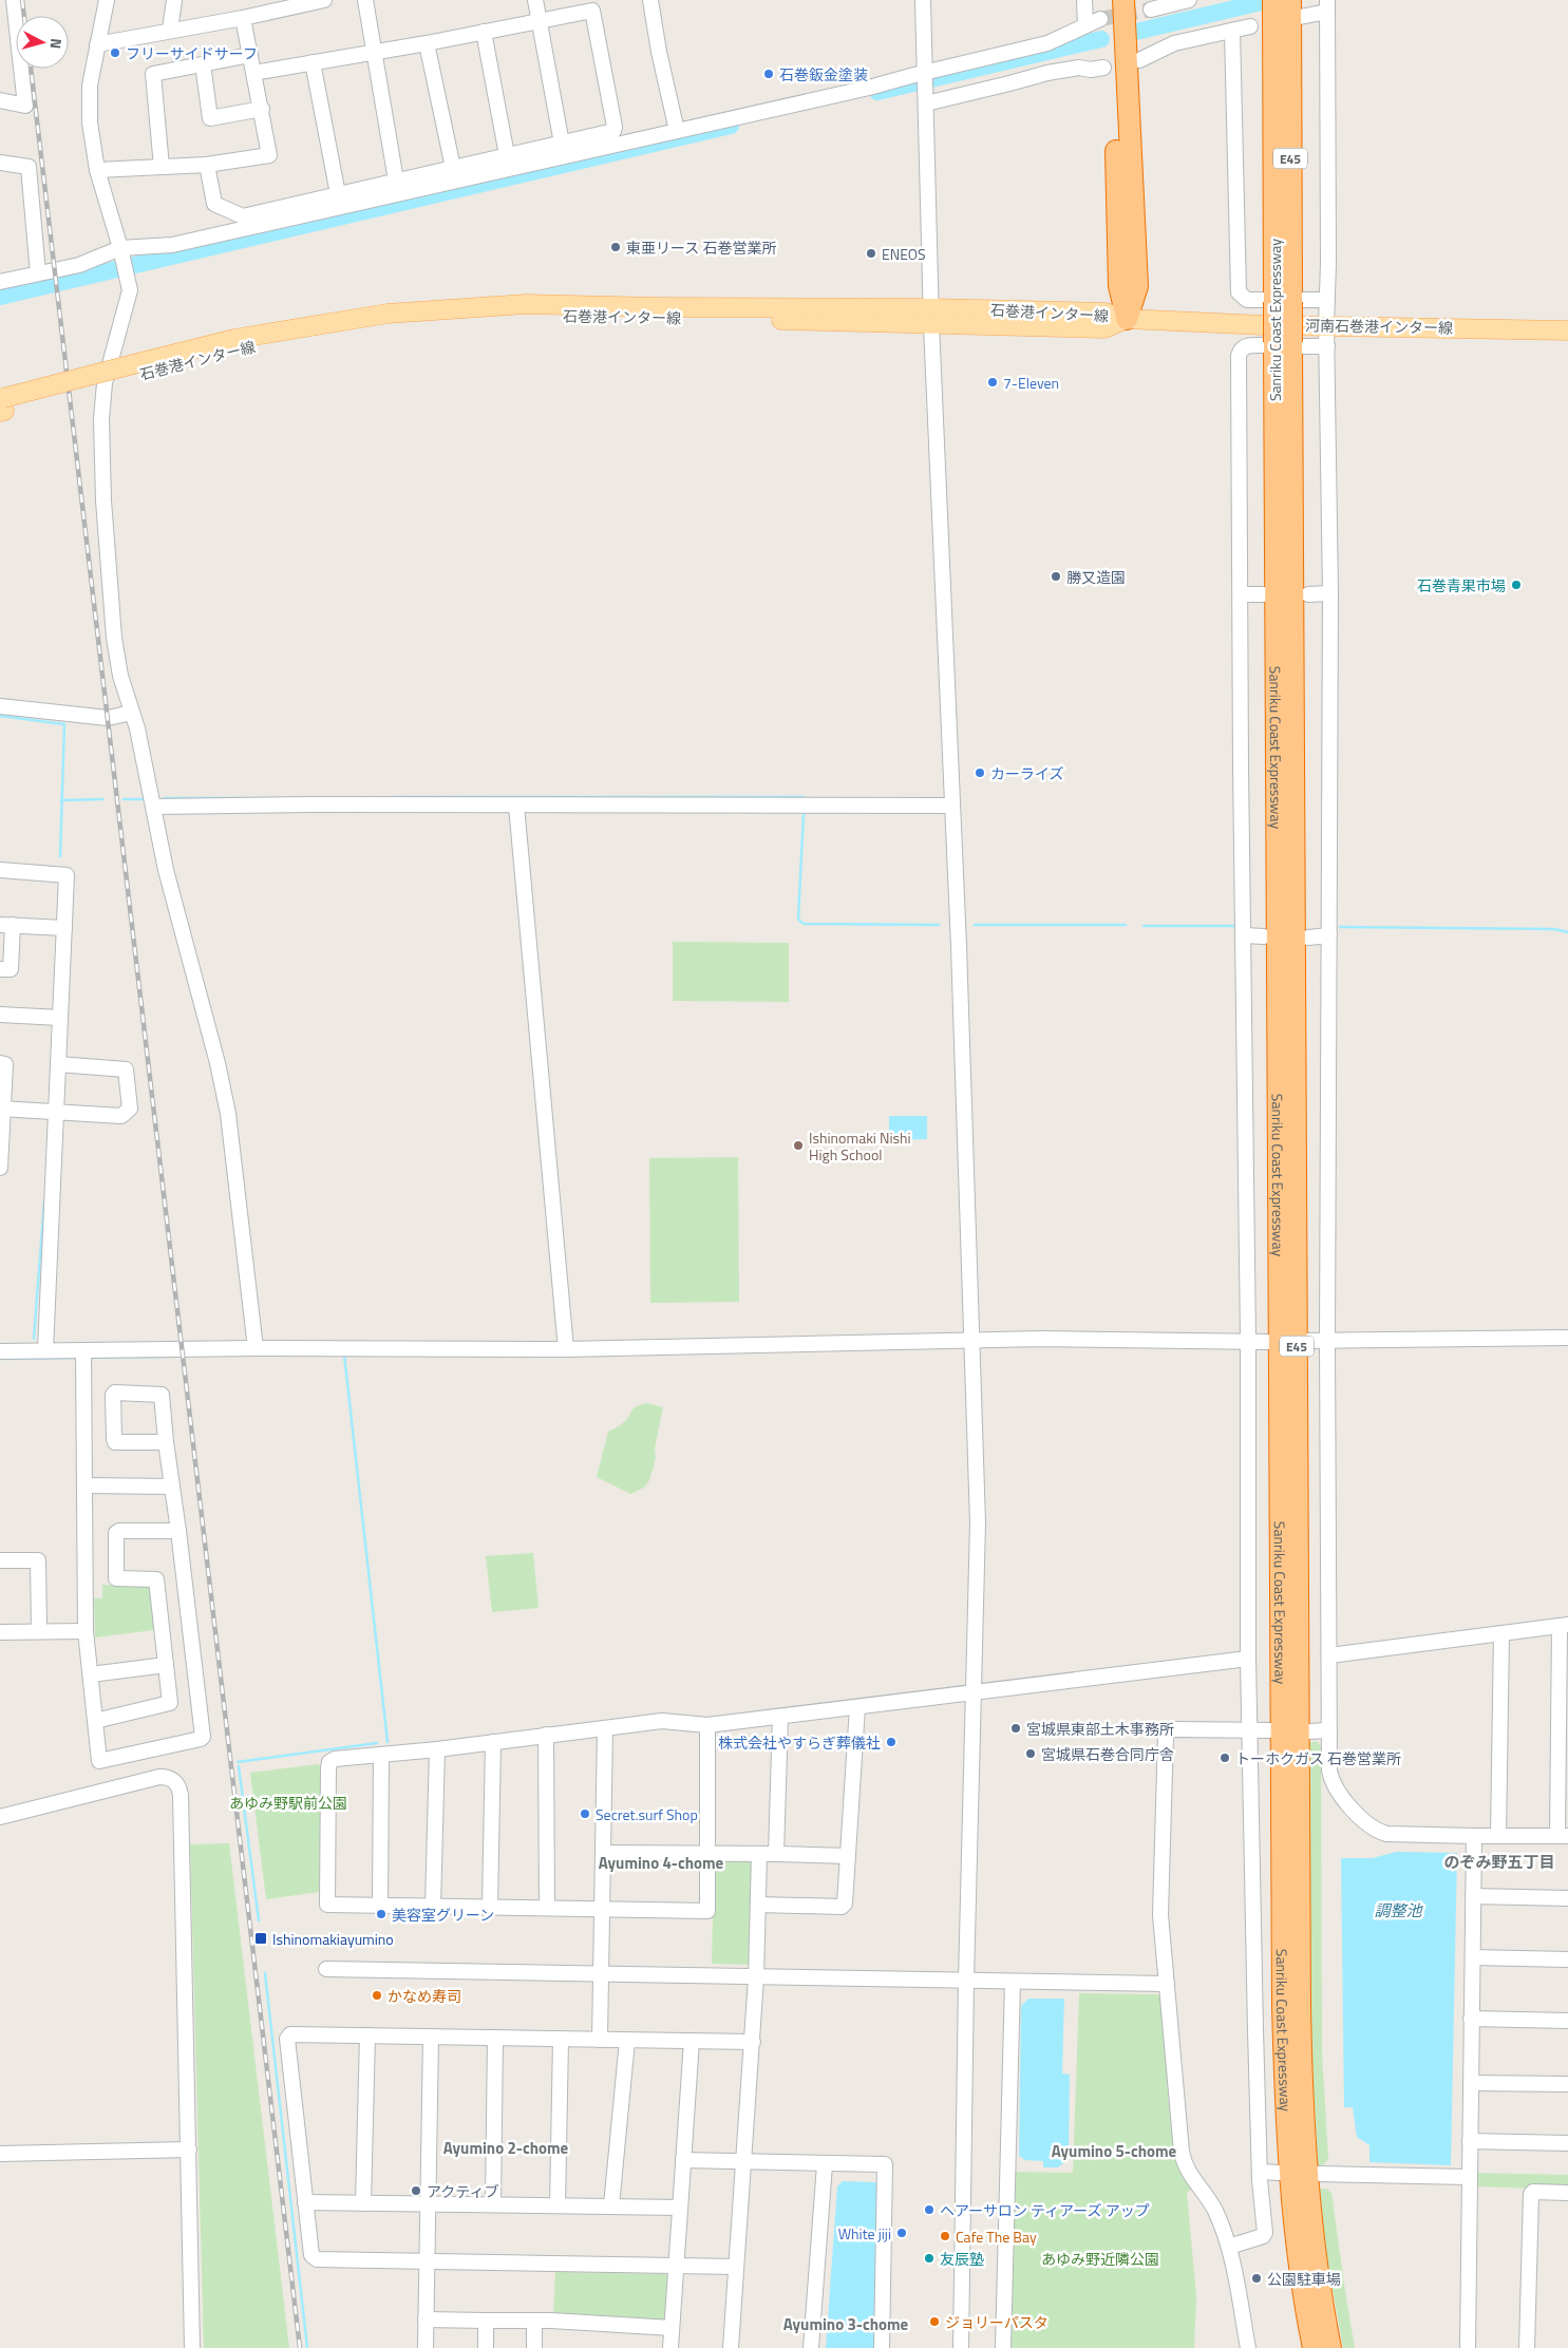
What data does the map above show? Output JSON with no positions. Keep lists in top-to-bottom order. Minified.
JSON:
{"streets":{"highway":["E45","Sanriku Coast Expressway"],"main road":["石巻港インター線","河南石巻港インター線"]},"crossings":[["石巻港インター線","河南石巻港インター線"]],"districts":["のぞみ野五丁目","Ayumino 4-chome","Ayumino 2-chome","Ayumino 5-chome","Ayumino 3-chome"],"water":["調整池"],"parks":["あゆみ野駅前公園","あゆみ野近隣公園"],"places":{"other":["フリーサイドサーフ","石巻鈑金塗装","東亜リース 石巻営業所","ENEOS","7-Eleven","勝又造園","石巻青果市場","カーライズ","Ishinomaki Nishi High School","宮城県東部土木事務所","株式会社やすらぎ葬儀社","宮城県石巻合同庁舎","トーホクガス 石巻営業所","Secret.surf Shop","美容室グリーン","かなめ寿司","アクティブ","ヘアーサロン ティアーズ アップ","White jiji","Cafe The Bay","友辰塾","公園駐車場","ジョリーパスタ"],"transit":["Ishinomakiayumino"]},"north":"right"}
